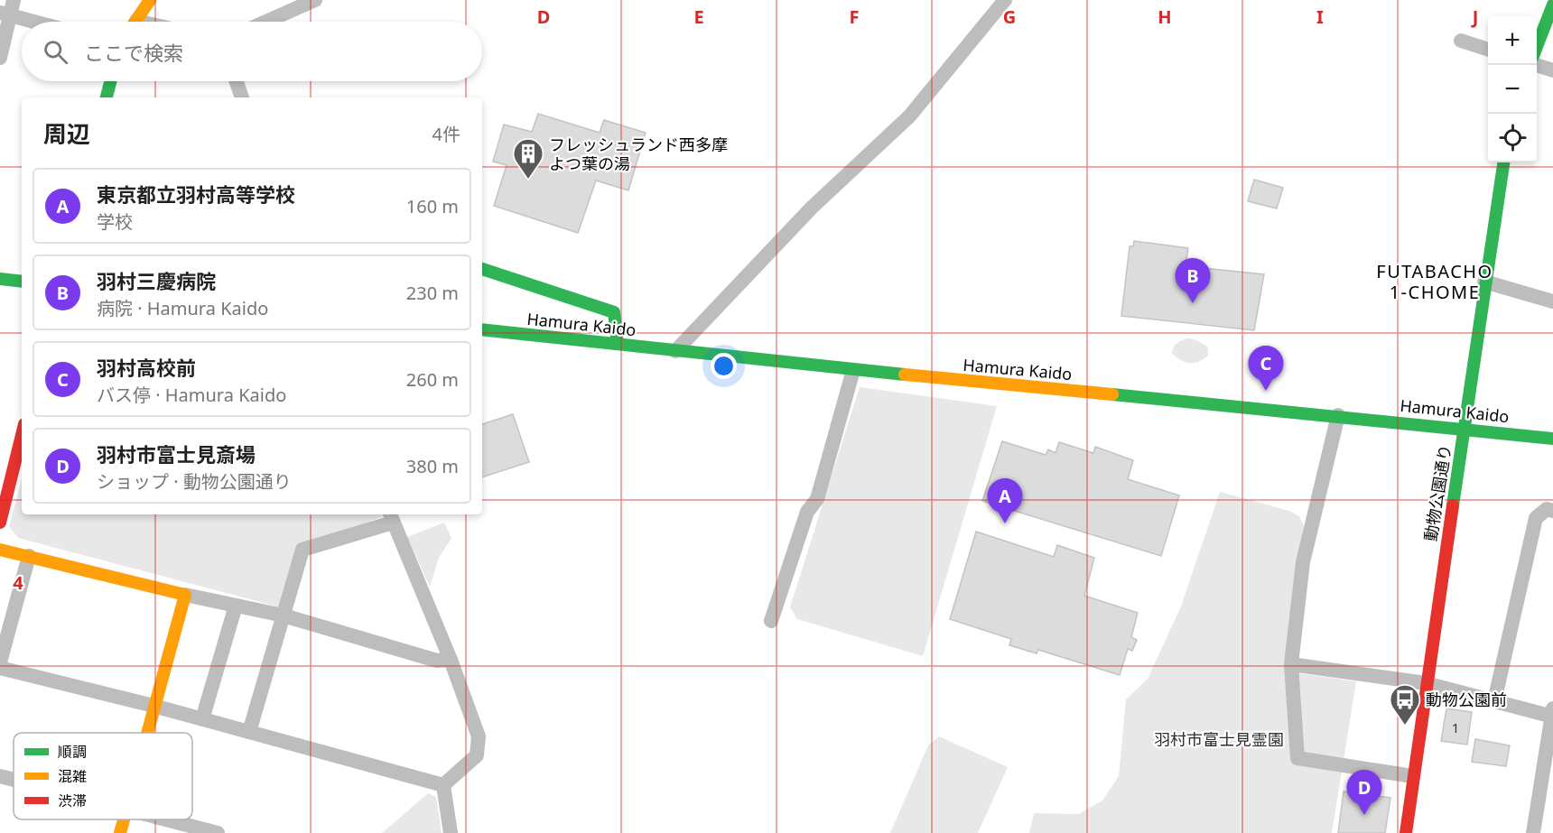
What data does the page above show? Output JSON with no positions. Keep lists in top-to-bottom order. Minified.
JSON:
{"streets":{"street":["Hamura Kaido","動物公園通り"]},"crossings":[["Hamura Kaido","動物公園通り"]],"districts":["FUTABACHO 1-CHOME"],"parks":["羽村市富士見霊園"],"places":{"building":["フレッシュランド西多摩 よつ葉の湯"],"bus stop":["動物公園前"]},"house_numbers":["1"],"legend":["順調","混雑","渋滞"],"page":{"map_buttons":["+","−"],"search":"ここで検索","heading":["周辺","4件"],"list":[{"mark":"A","name":"東京都立羽村高等学校","note":"学校","value":"160 m"},{"mark":"B","name":"羽村三慶病院","note":"病院 · Hamura Kaido","value":"230 m"},{"mark":"C","name":"羽村高校前","note":"バス停 · Hamura Kaido","value":"260 m"},{"mark":"D","name":"羽村市富士見斎場","note":"ショップ · 動物公園通り","value":"380 m"}],"pins":["B","C","A","D"]},"grid":{"columns":["D","E","F","G","H","I","J"],"rows":["4"]}}
